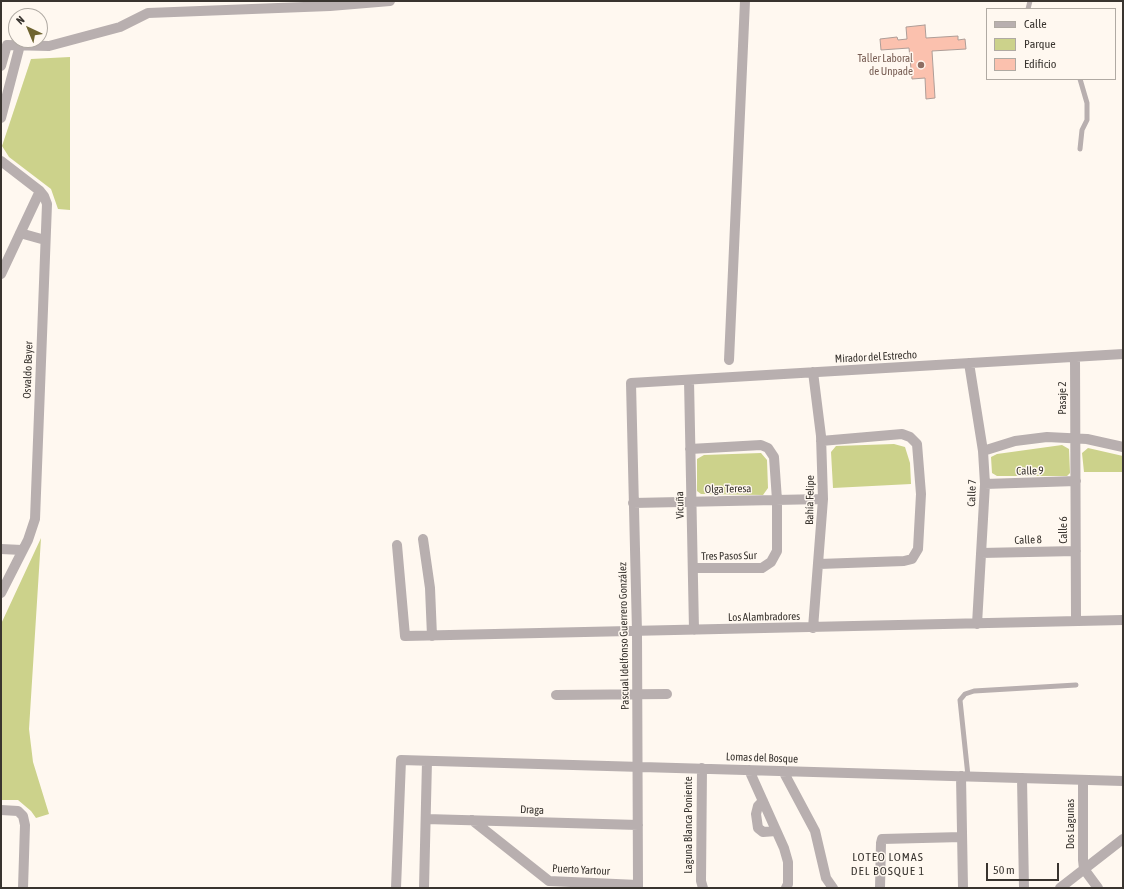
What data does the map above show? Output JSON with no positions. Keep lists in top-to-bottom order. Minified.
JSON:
{"streets":{"street":["Mirador del Estrecho","Osvaldo Bayer","Pasaje 2","Calle 9","Olga Teresa","Calle 7","Bahía Felipe","Vicuña","Calle 6","Calle 8","Tres Pasos Sur","Los Alambradores","Pascual Idelfonso Guerrero González","Lomas del Bosque","Draga","Dos Lagunas","Laguna Blanca Poniente","Puerto Yartour"]},"crossings":[["Mirador del Estrecho","Pasaje 2"],["Mirador del Estrecho","Calle 7"],["Mirador del Estrecho","Bahía Felipe"],["Mirador del Estrecho","Vicuña"],["Mirador del Estrecho","Pascual Idelfonso Guerrero González"],["Pasaje 2","Calle 6"],["Calle 9","Calle 7"],["Calle 9","Calle 6"],["Olga Teresa","Bahía Felipe"],["Olga Teresa","Vicuña"],["Olga Teresa","Tres Pasos Sur"],["Olga Teresa","Pascual Idelfonso Guerrero González"],["Calle 7","Calle 8"],["Calle 7","Los Alambradores"],["Bahía Felipe","Los Alambradores"],["Vicuña","Tres Pasos Sur"],["Vicuña","Los Alambradores"],["Calle 6","Calle 8"],["Calle 6","Los Alambradores"],["Los Alambradores","Pascual Idelfonso Guerrero González"],["Pascual Idelfonso Guerrero González","Lomas del Bosque"],["Pascual Idelfonso Guerrero González","Draga"],["Pascual Idelfonso Guerrero González","Puerto Yartour"],["Lomas del Bosque","Dos Lagunas"],["Lomas del Bosque","Laguna Blanca Poniente"],["Draga","Puerto Yartour"]],"districts":["LOTEO LOMAS DEL BOSQUE 1"],"places":["Taller Laboral de Unpade"],"legend":["Calle","Parque","Edificio"],"scale_bar":"50 m","north":"top left"}
